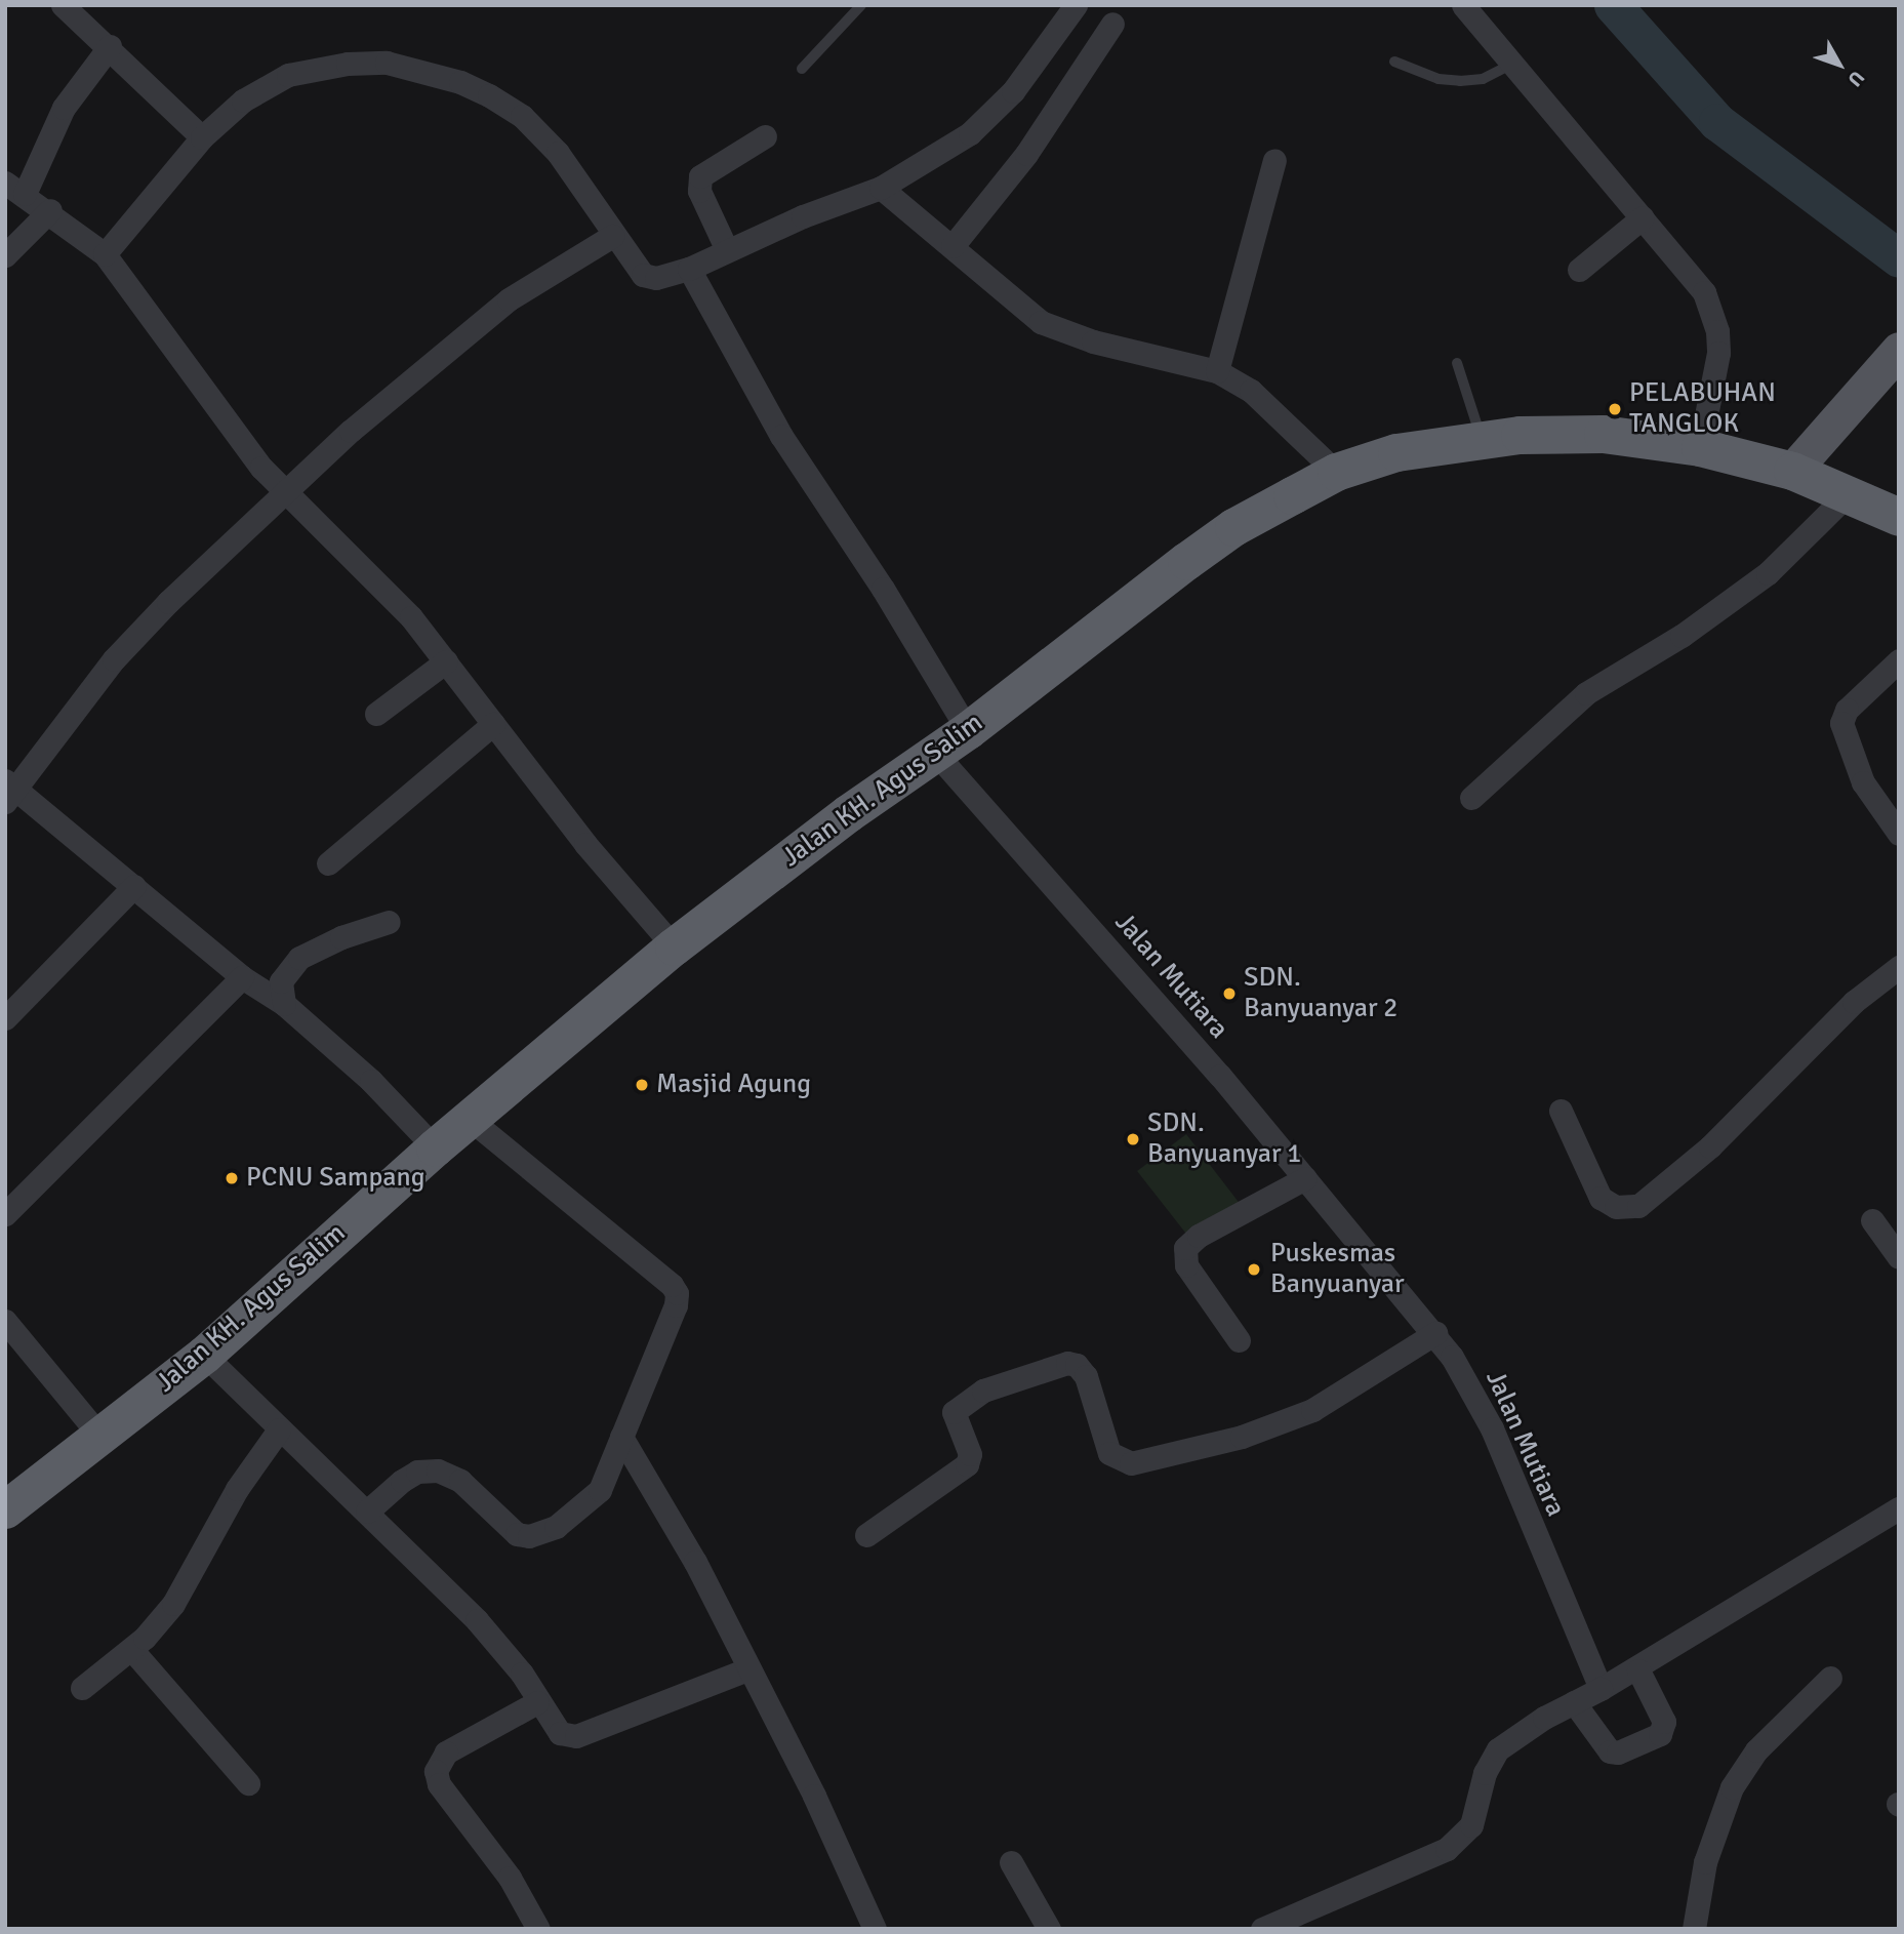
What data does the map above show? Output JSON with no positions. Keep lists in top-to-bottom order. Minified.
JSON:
{"streets":{"highway":["Jalan KH. Agus Salim"],"street":["Jalan Mutiara"]},"crossings":[["Jalan KH. Agus Salim","Jalan Mutiara"]],"places":["PELABUHAN TANGLOK","SDN. Banyuanyar 2","Masjid Agung","SDN. Banyuanyar 1","PCNU Sampang","Puskesmas Banyuanyar"],"north":"bottom right"}
